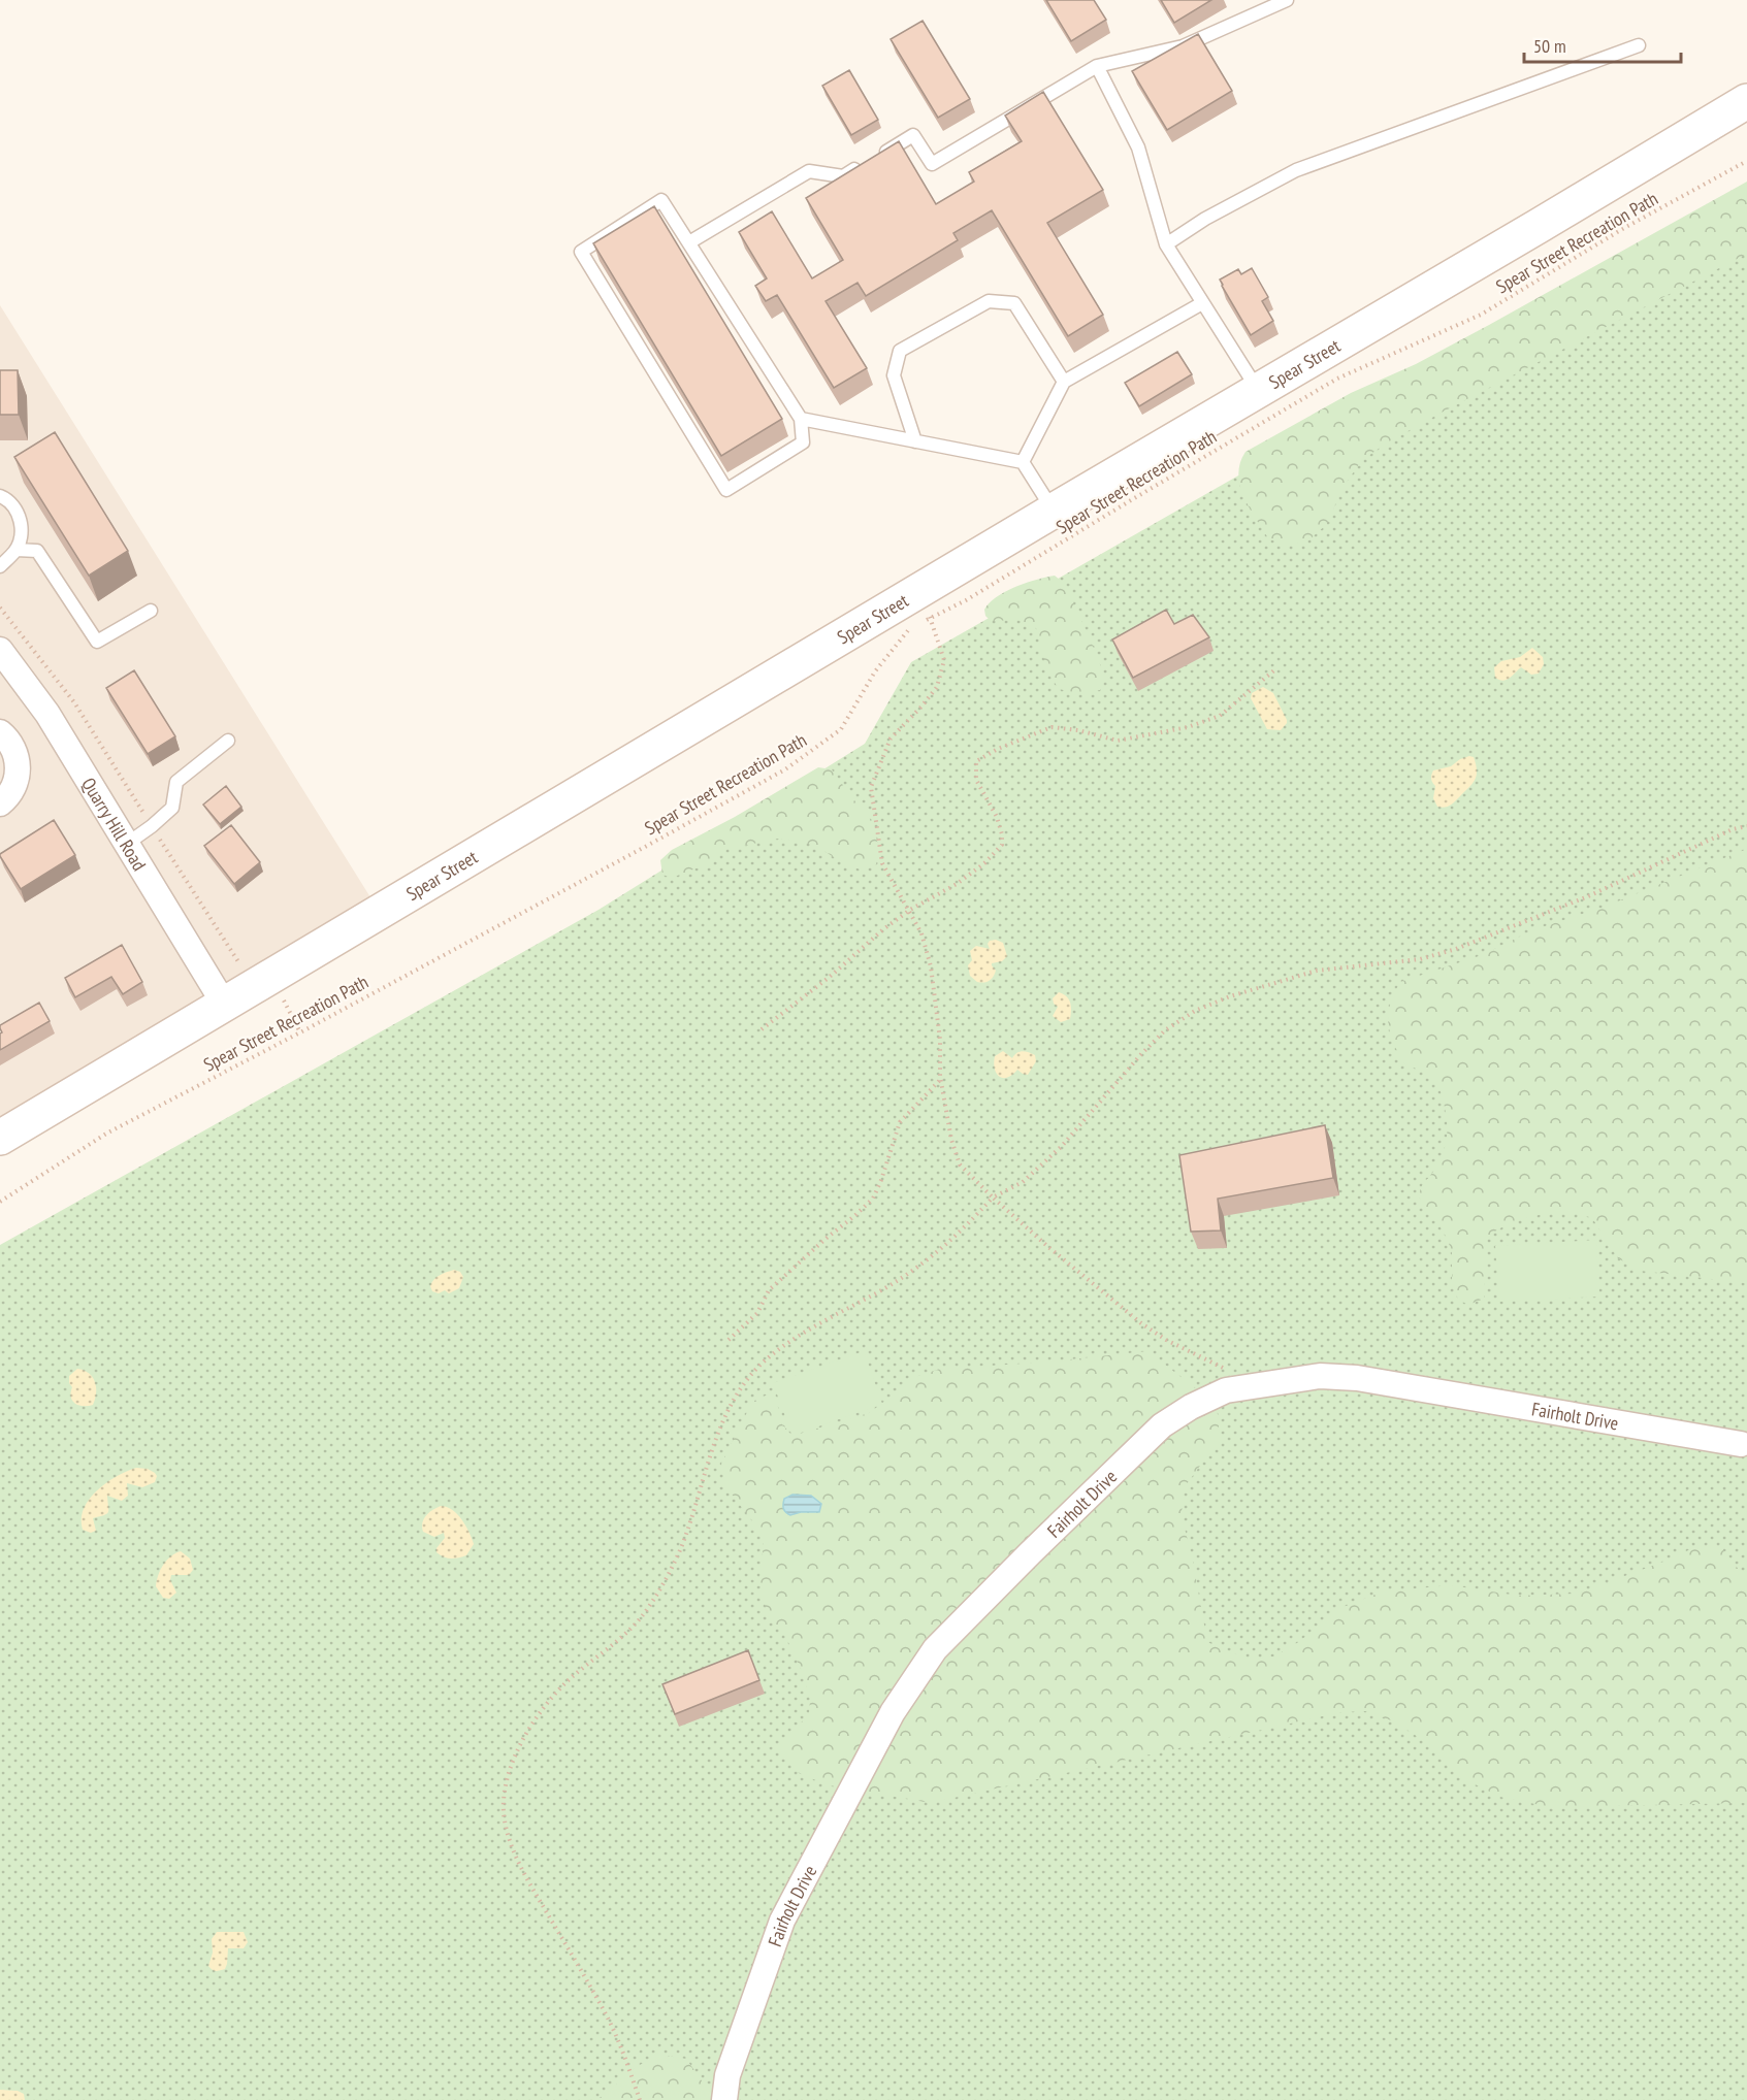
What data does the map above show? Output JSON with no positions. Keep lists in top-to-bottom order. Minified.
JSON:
{"streets":{"main road":["Spear Street"],"street":["Quarry Hill Road","Fairholt Drive"],"path":["Spear Street Recreation Path"]},"crossings":[["Spear Street Recreation Path","Spear Street"],["Spear Street","Quarry Hill Road"]],"scale_bar":"50 m"}
